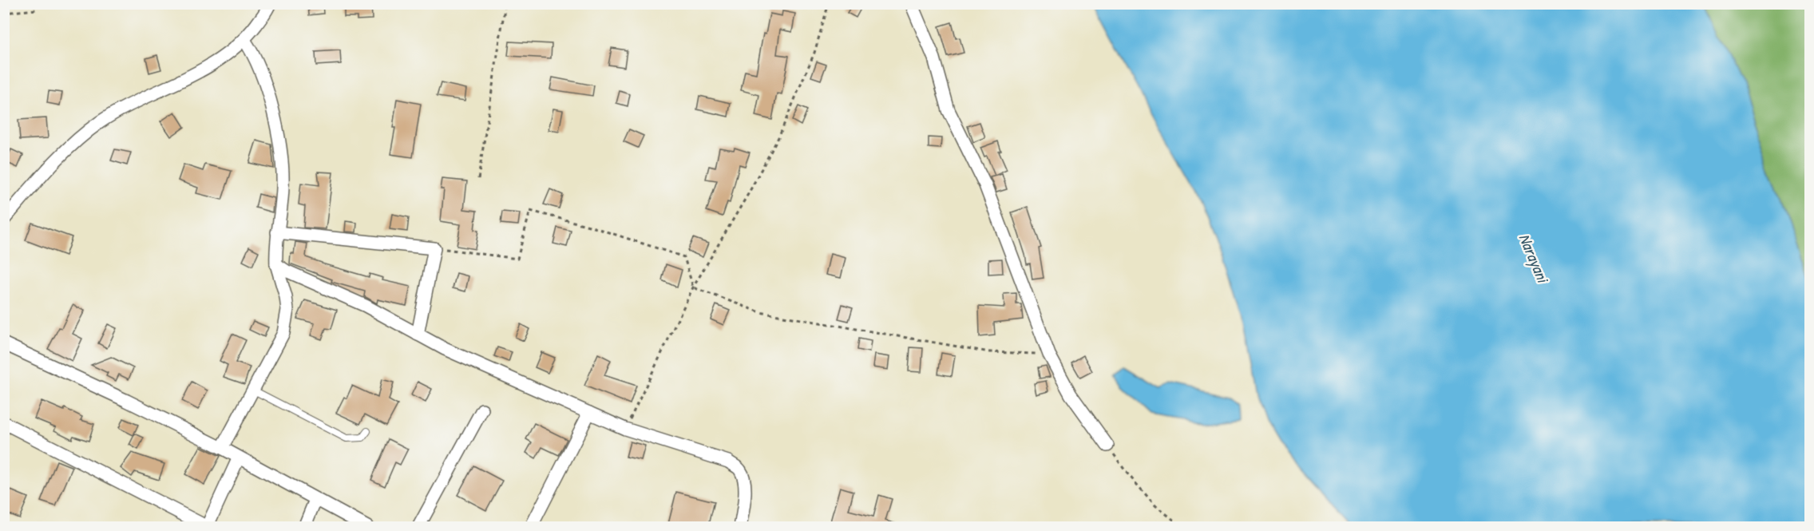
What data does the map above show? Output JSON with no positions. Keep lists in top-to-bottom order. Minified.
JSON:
{"water":["Narayani"]}
